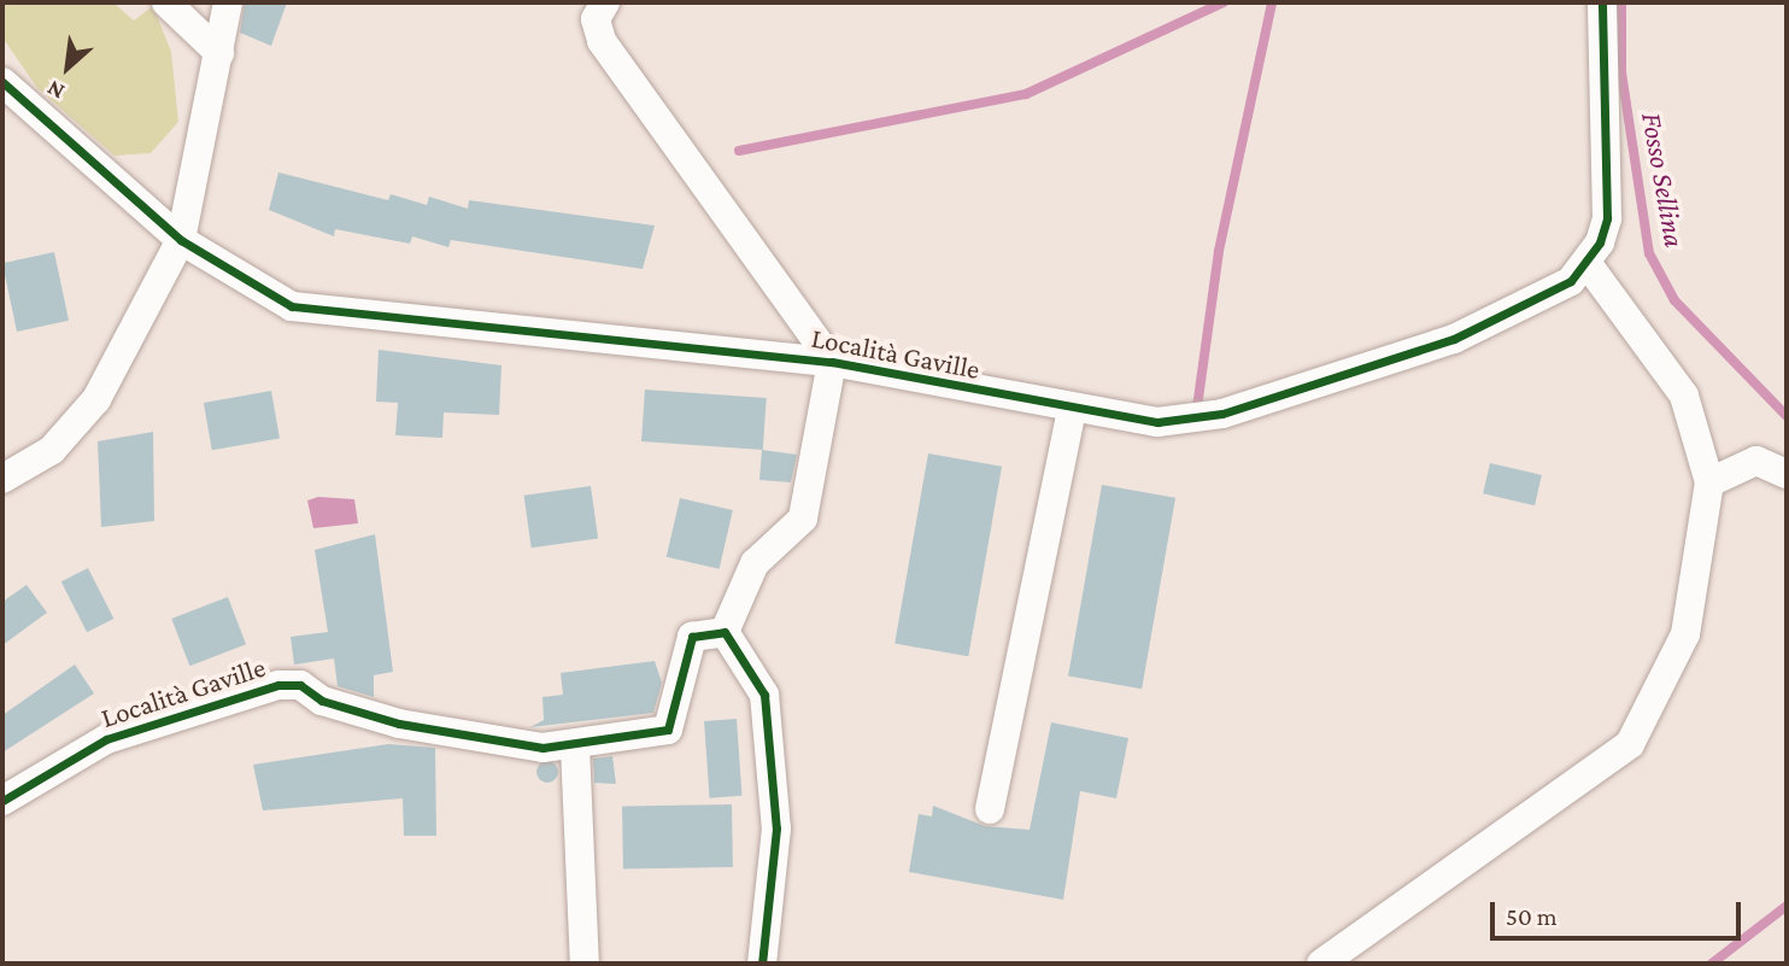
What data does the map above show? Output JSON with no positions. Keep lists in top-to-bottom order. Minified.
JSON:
{"streets":{"street":["Località Gaville"]},"water":["Fosso Sellina"],"scale_bar":"50 m","north":"bottom left"}
